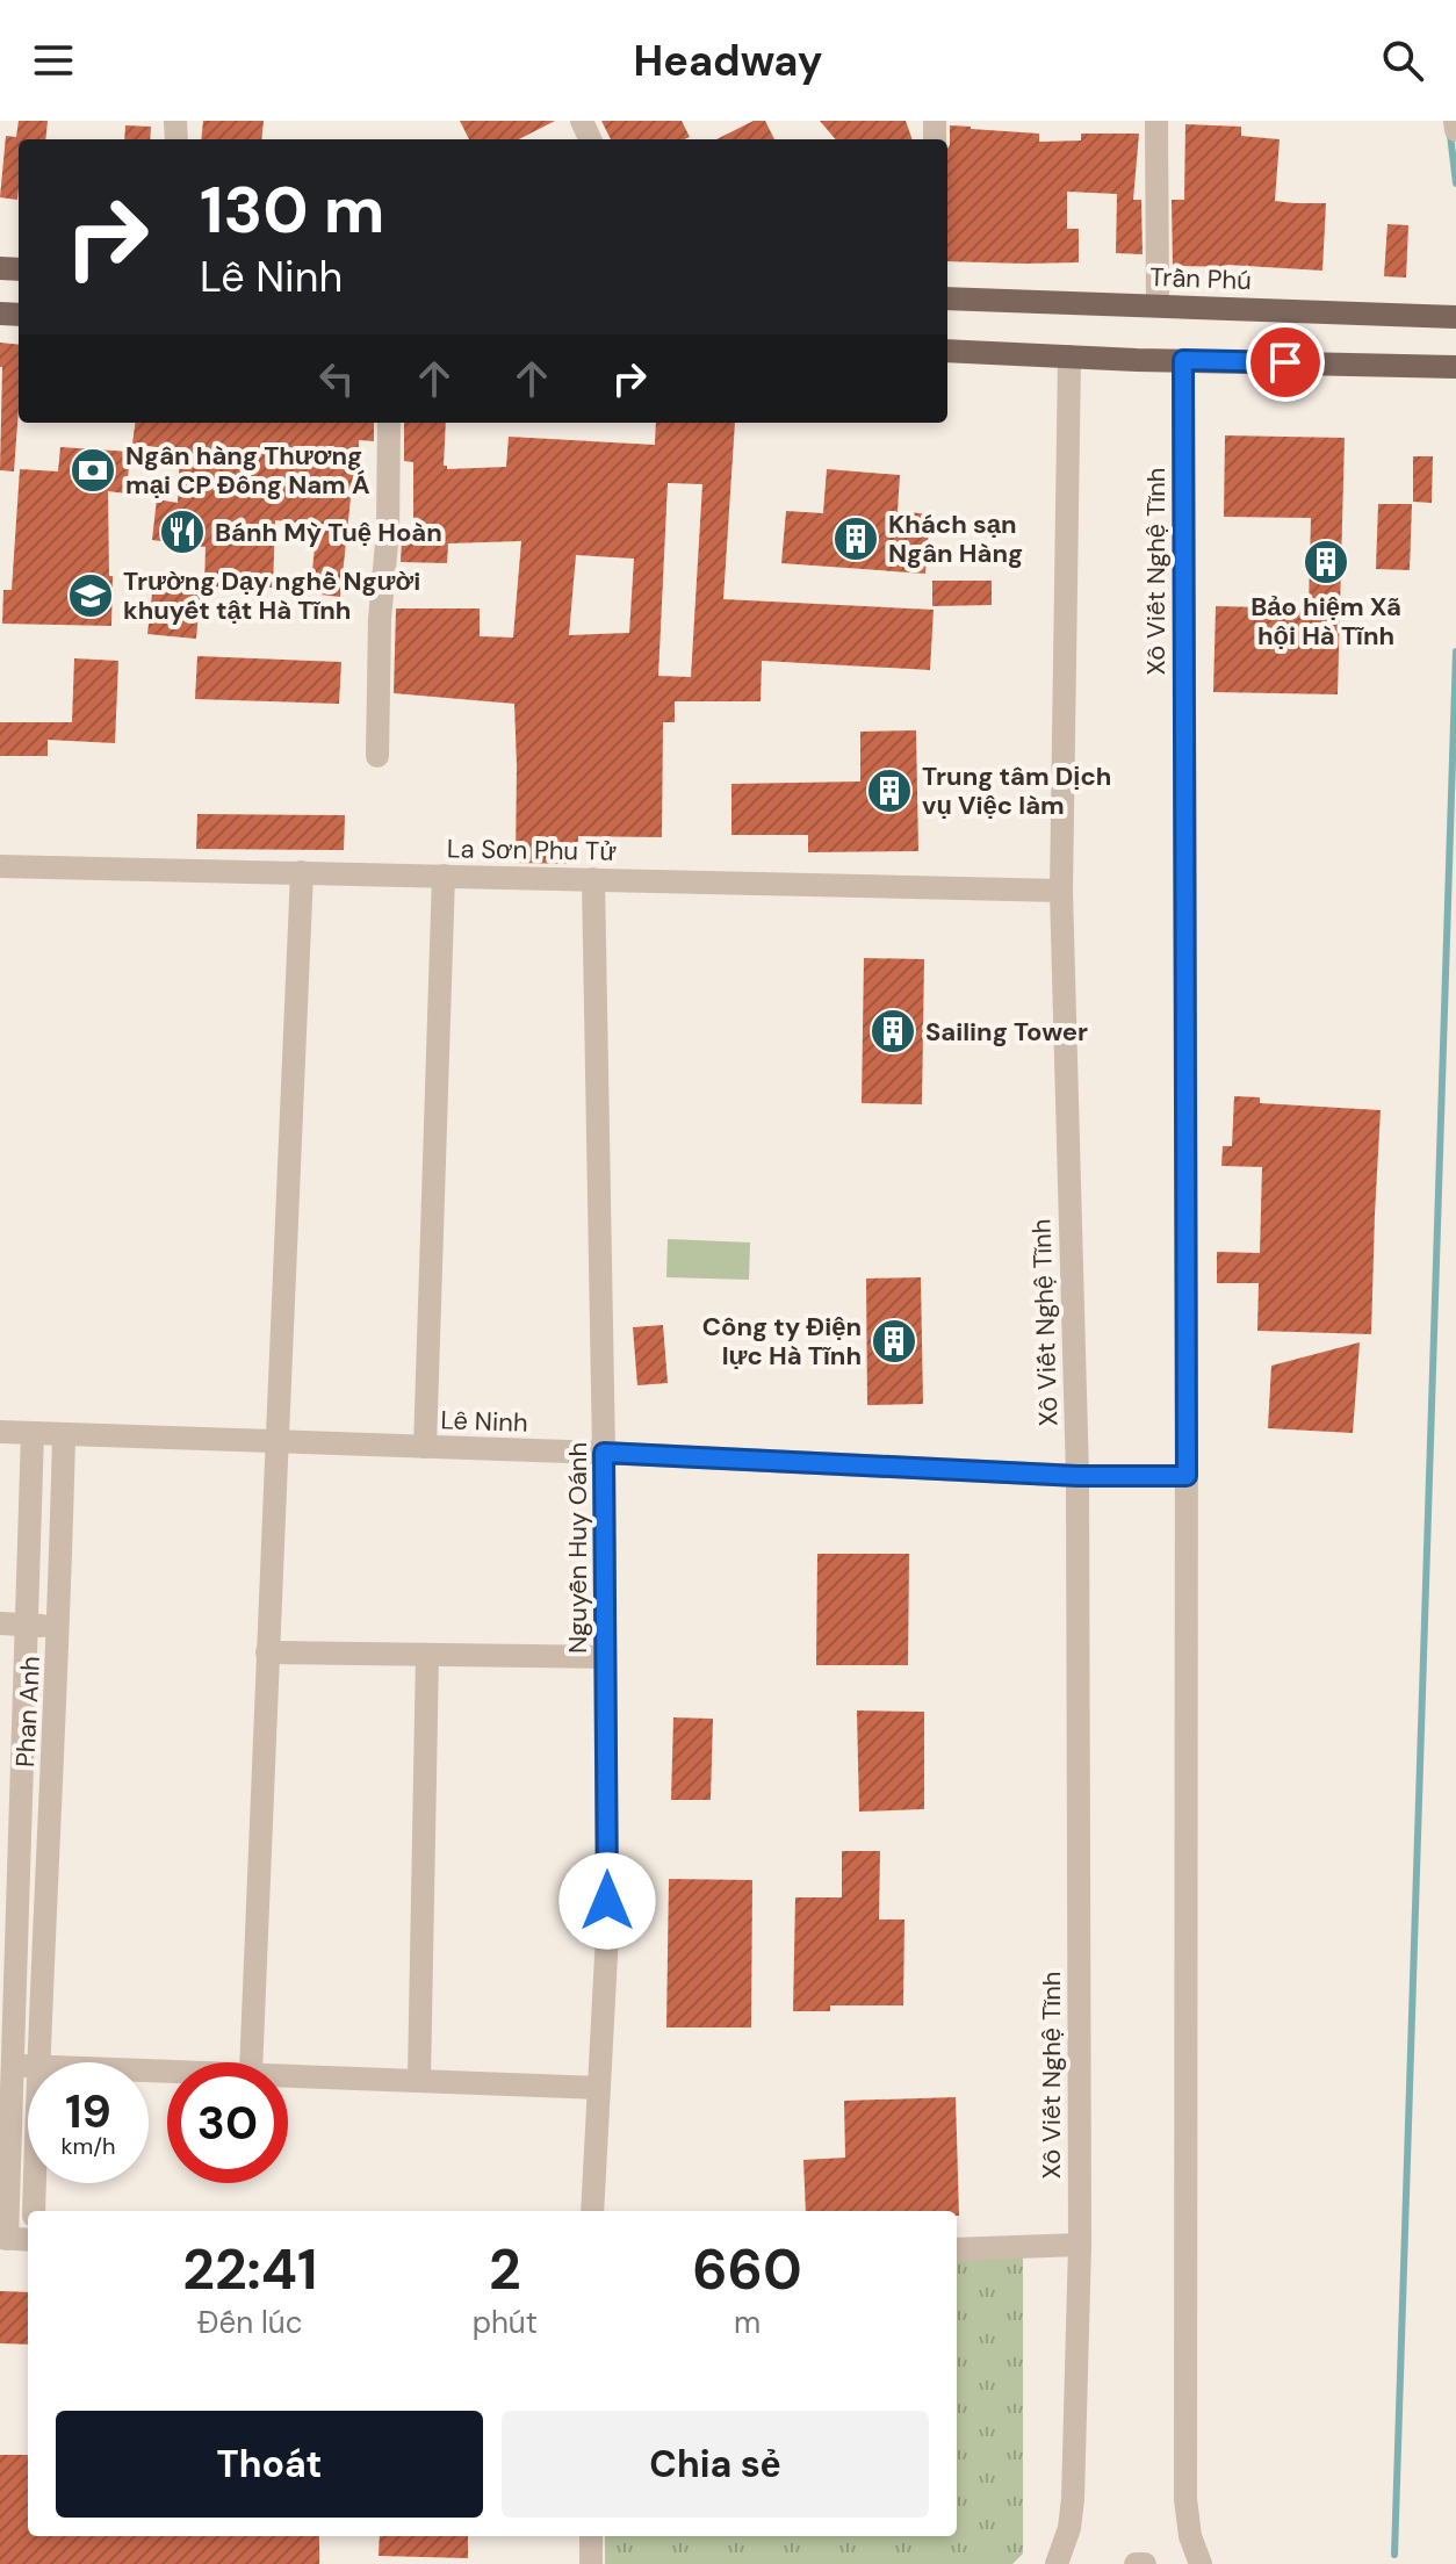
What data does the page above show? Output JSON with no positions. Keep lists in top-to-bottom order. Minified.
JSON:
{"streets":{"main road":["Trần Phú"],"street":["Xô Viết Nghệ Tĩnh","La Sơn Phu Tử","Lê Ninh","Nguyễn Huy Oánh","Phan Anh"]},"crossings":[["Xô Viết Nghệ Tĩnh","La Sơn Phu Tử"],["Xô Viết Nghệ Tĩnh","Lê Ninh"],["La Sơn Phu Tử","Nguyễn Huy Oánh"],["Lê Ninh","Nguyễn Huy Oánh"],["Lê Ninh","Phan Anh"]],"places":{"bank":["Ngân hàng Thương mại CP Đông Nam Á"],"restaurant":["Bánh Mỳ Tuệ Hoàn"],"building":["Khách sạn Ngân Hàng","Bảo hiệm Xã hội Hà Tĩnh","Trung tâm Dịch vụ Việc làm","Sailing Tower","Công ty Điện lực Hà Tĩnh"],"school or university":["Trường Dạy nghề Người khuyết tật Hà Tĩnh"]},"page":{"header":"Headway","turn":["130 m","Lê Ninh"],"speed":"19 km/h","limit":"30","eta":["22:41","Đến lúc","2","phút","660","m"],"buttons":["Thoát","Chia sẻ"]}}
